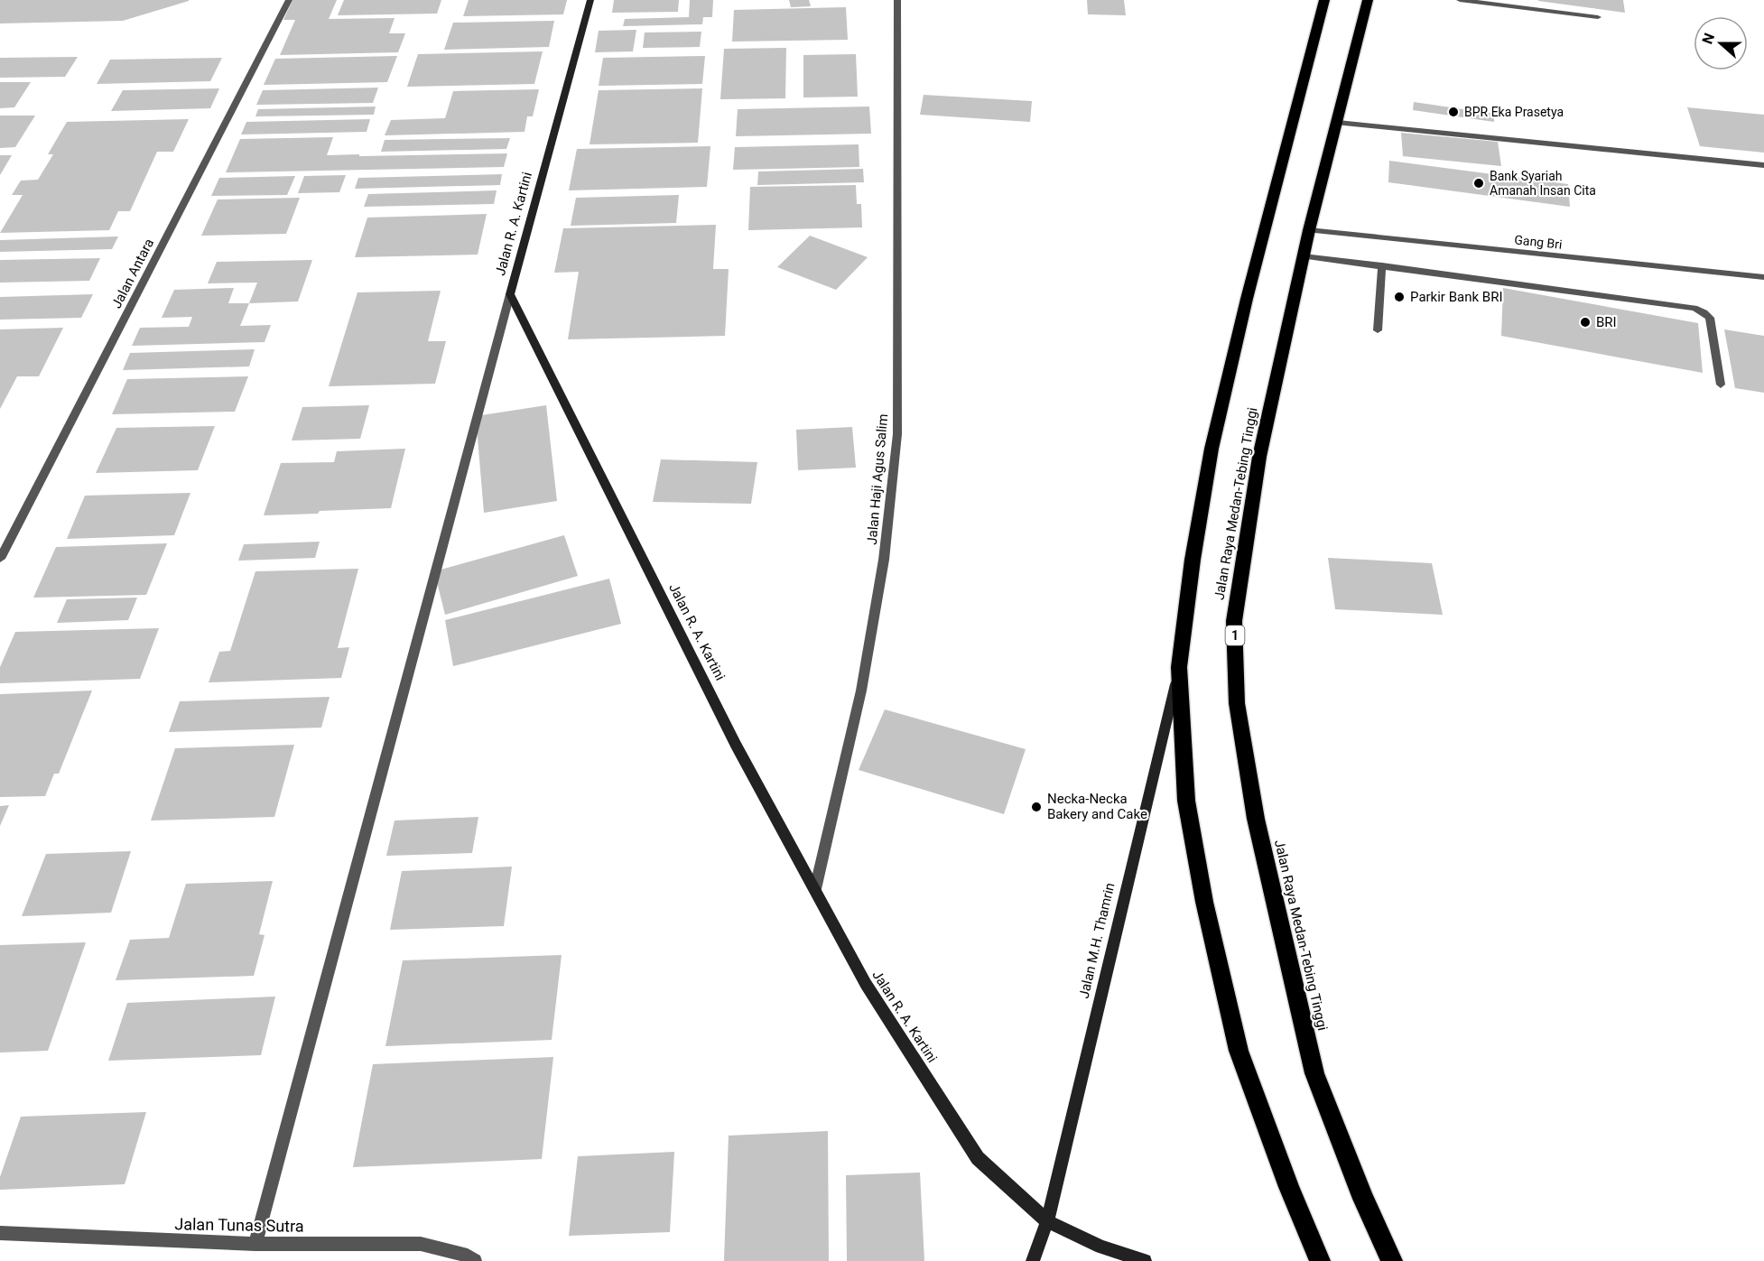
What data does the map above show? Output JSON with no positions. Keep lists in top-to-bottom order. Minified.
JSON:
{"streets":{"highway":["Jalan Raya Medan-Tebing Tinggi","1"],"street":["Jalan R. A. Kartini","Gang Bri","Jalan Antara","Jalan Haji Agus Salim","Jalan M.H. Thamrin","Jalan Tunas Sutra"]},"crossings":[["Jalan R. A. Kartini","Jalan Haji Agus Salim"],["Jalan R. A. Kartini","Jalan M.H. Thamrin"],["Gang Bri","Jalan Raya Medan-Tebing Tinggi"]],"places":["BPR Eka Prasetya","Bank Syariah Amanah Insan Cita","Parkir Bank BRI","BRI","Necka-Necka Bakery and Cake"],"north":"left"}
